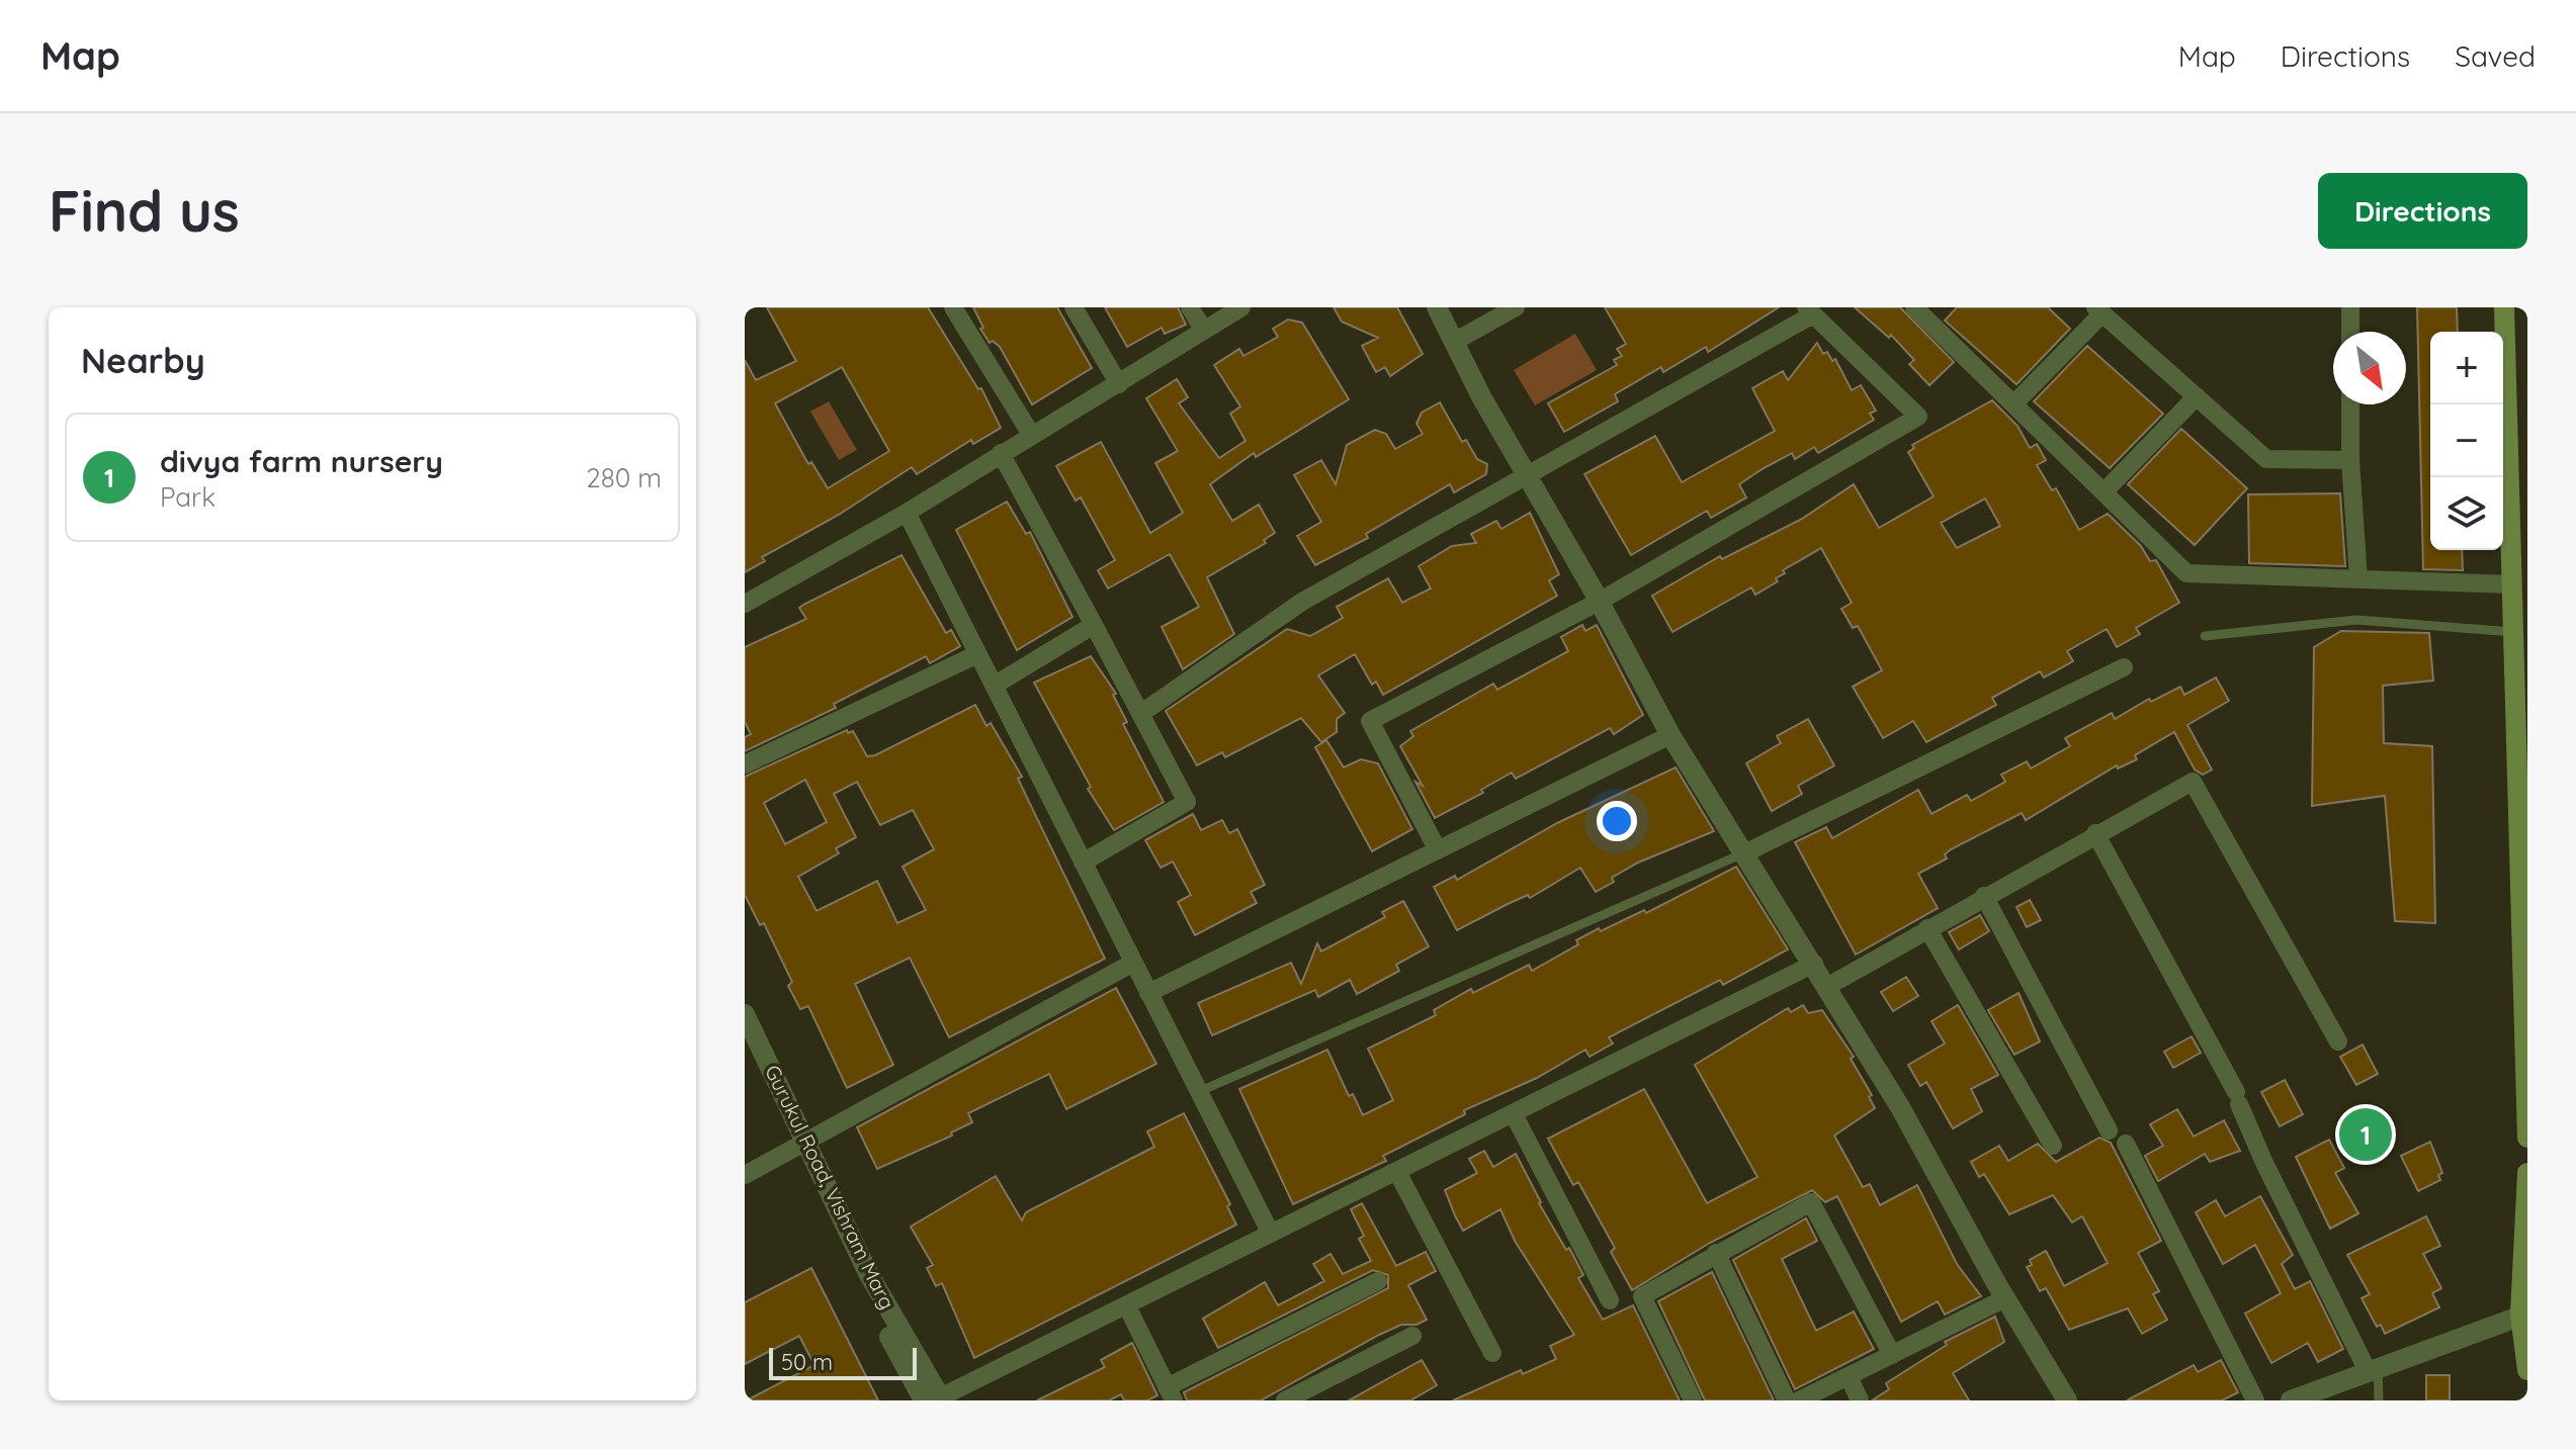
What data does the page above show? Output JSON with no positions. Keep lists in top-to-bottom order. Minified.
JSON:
{"streets":{"street":["Gurukul Road, Vishram Marg"]},"scale_bar":"50 m","north":"bottom right","page":{"header":"Map","nav":["Map","Directions","Saved"],"buttons":"Directions","title":"Find us","heading":"Nearby","map_buttons":["+","−"],"list":[{"mark":"1","name":"divya farm nursery","note":"Park","value":"280 m"}],"pins":"1","scale":"50 m"}}
